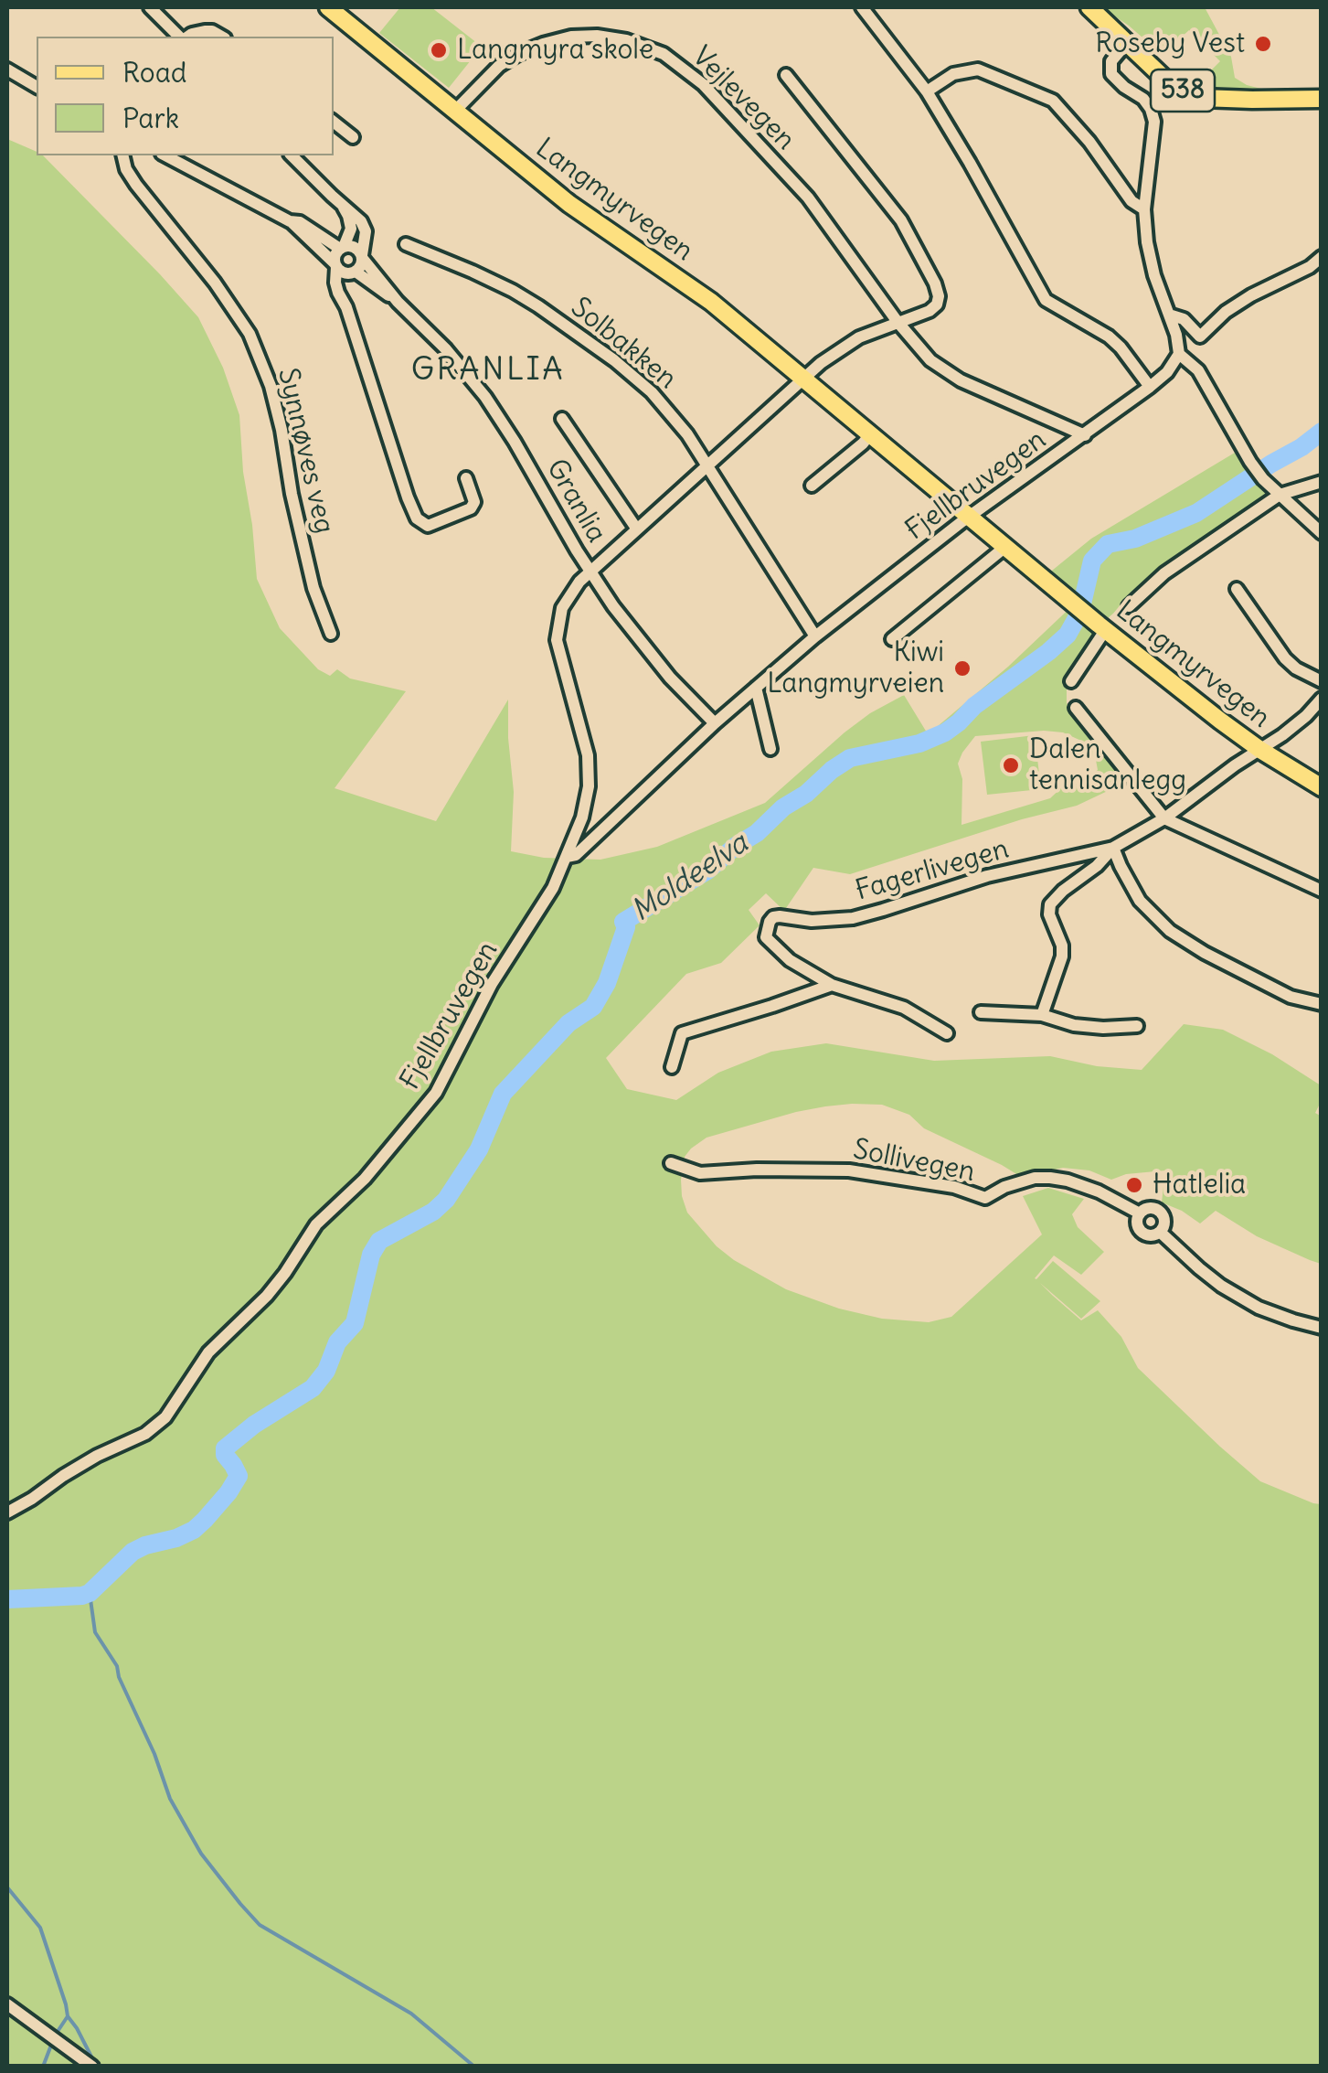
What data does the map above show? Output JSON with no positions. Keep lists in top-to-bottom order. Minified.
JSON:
{"streets":{"main road":["538","Langmyrvegen"],"street":["Vejlevegen","Solbakken","Synnøves veg","Fjellbruvegen","Granlia","Fagerlivegen","Sollivegen"]},"crossings":[["Vejlevegen","Langmyrvegen"],["Vejlevegen","Fjellbruvegen"],["Langmyrvegen","Fjellbruvegen"],["Langmyrvegen","Fagerlivegen"],["Solbakken","Fjellbruvegen"],["Fjellbruvegen","Granlia"]],"districts":["GRANLIA"],"water":["Moldeelva"],"places":["Roseby Vest","Langmyra skole","Kiwi Langmyrveien","Dalen tennisanlegg","Hatlelia"],"legend":["Road","Park"]}
